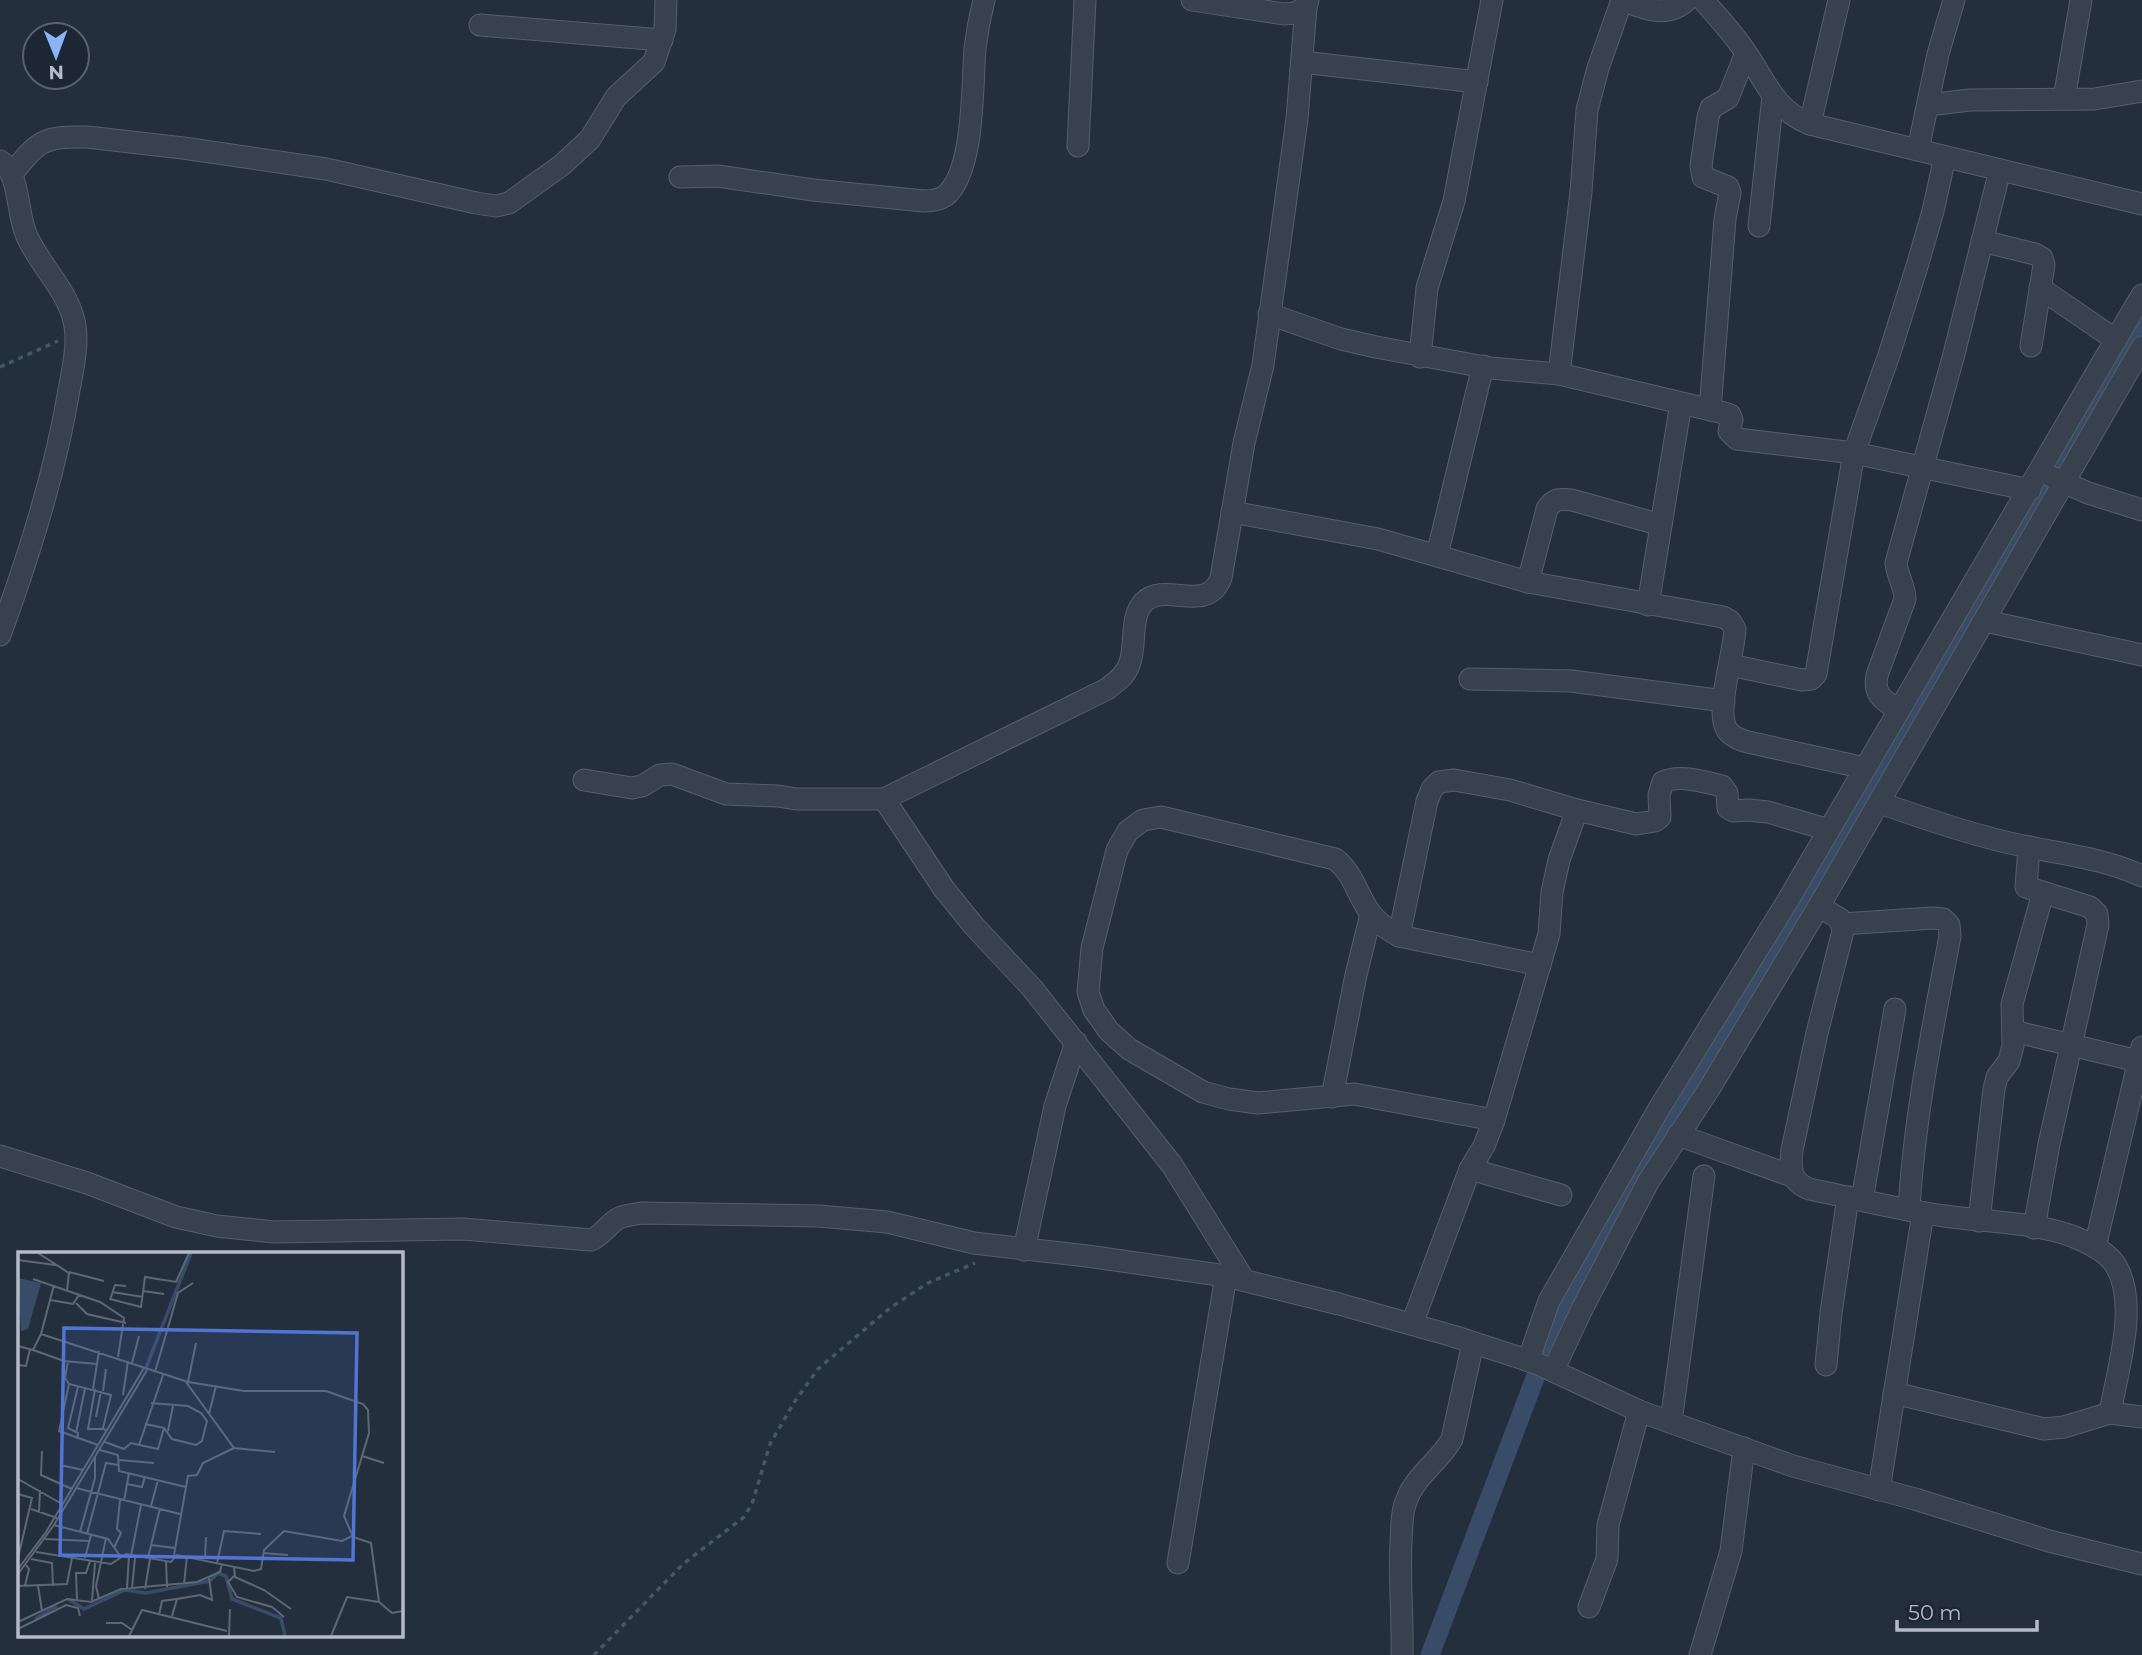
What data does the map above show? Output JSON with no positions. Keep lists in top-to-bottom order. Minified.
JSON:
{"scale_bar":"50 m","north":"bottom"}
